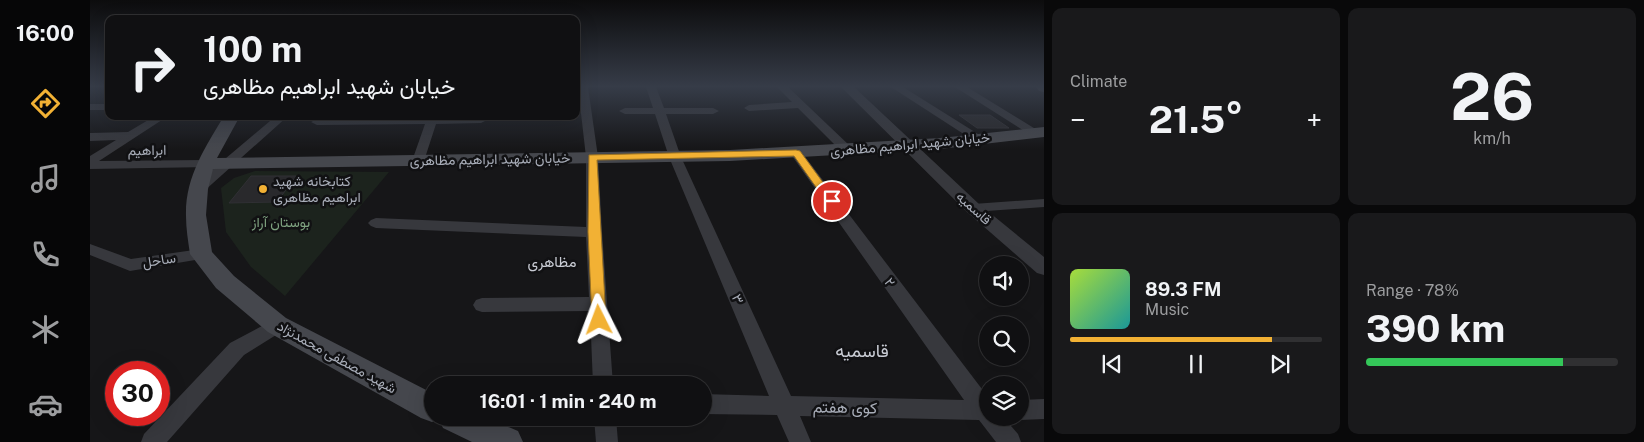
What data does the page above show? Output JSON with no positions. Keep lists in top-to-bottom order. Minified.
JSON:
{"streets":{"main road":["خیابان شهید ابراهیم مظاهری","شهید مصطفی محمدنژاد"],"street":["ابراهیم","قاسمیه","ساحل","۲","۳","کوی هفتم"]},"crossings":[["خیابان شهید ابراهیم مظاهری","ابراهیم"],["خیابان شهید ابراهیم مظاهری","قاسمیه"],["خیابان شهید ابراهیم مظاهری","۲"],["خیابان شهید ابراهیم مظاهری","۳"],["ساحل","شهید مصطفی محمدنژاد"],["۳","کوی هفتم"]],"districts":["مظاهری","قاسمیه"],"parks":["بوستان آراز"],"places":["کتابخانه شهید ابراهیم مظاهری"],"page":{"tabs":"16:00","tile":["Climate",["26","km/h"],["Range · 78%","390 km"]],"turn":["100 m","خیابان شهید ابراهیم مظاهری"],"heat":["−","21.5°","+"],"song":["89.3 FM","Music"],"limit":"30","trip":"16:01 · 1 min · 240 m"}}
